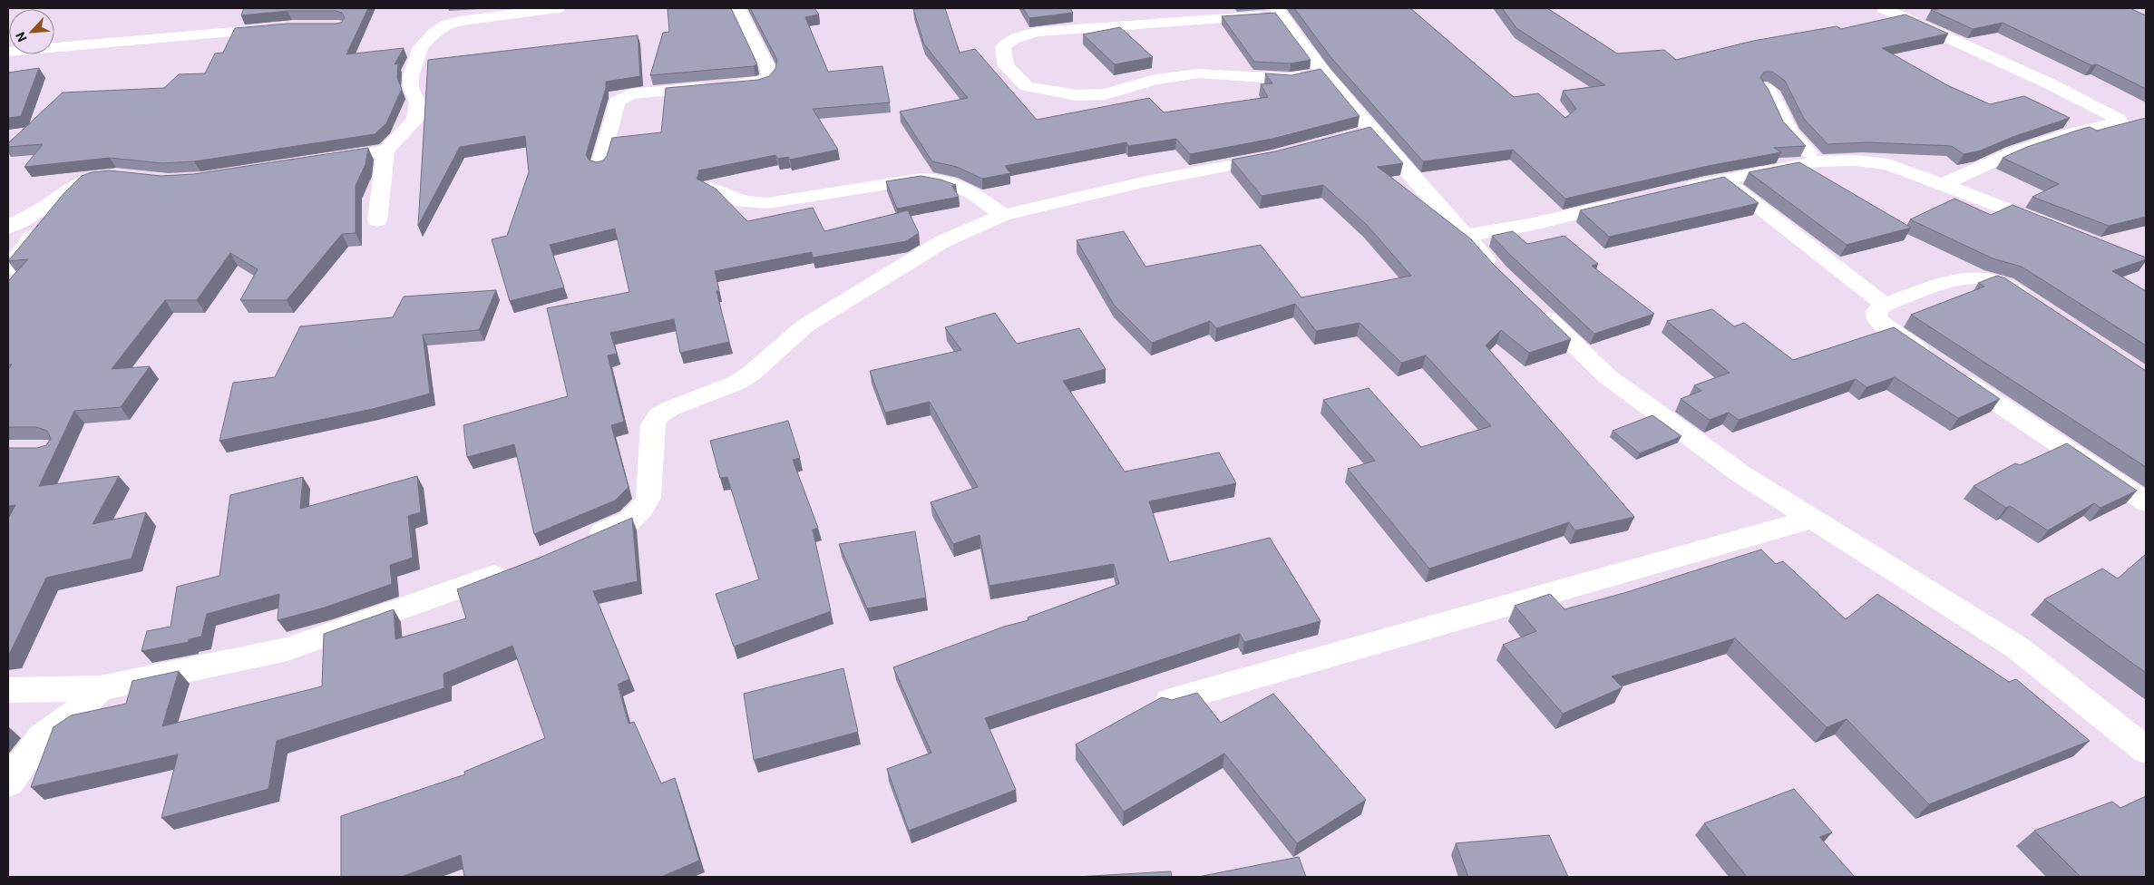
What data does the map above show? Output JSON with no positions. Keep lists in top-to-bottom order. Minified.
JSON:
{"north":"bottom left"}
